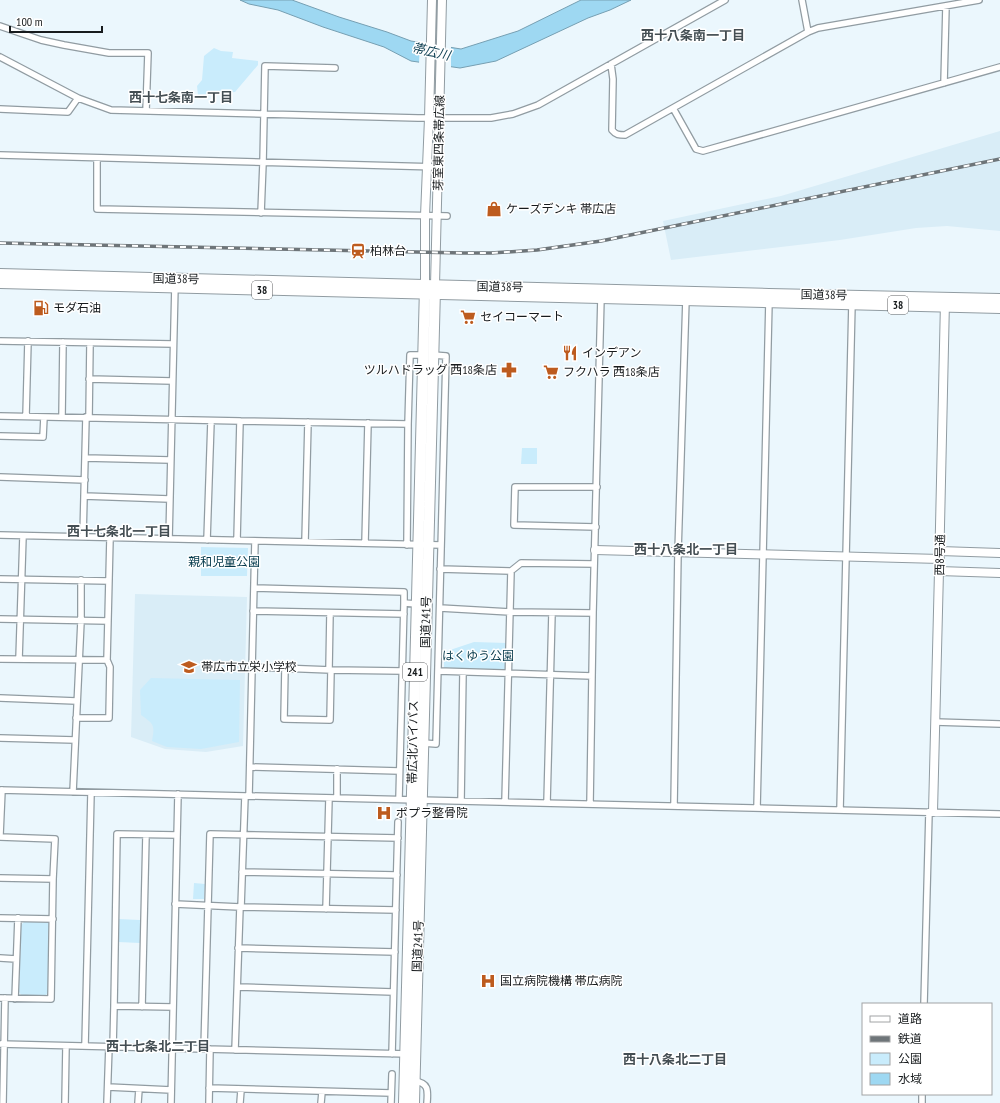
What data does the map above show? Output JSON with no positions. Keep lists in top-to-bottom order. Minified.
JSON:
{"streets":{"highway":["国道38号","38","国道241号","241","帯広北バイパス"],"street":["芽室東四条帯広線","西8号通"]},"crossings":[["芽室東四条帯広線","国道38号"],["芽室東四条帯広線","国道241号"],["国道38号","西8号通"],["国道38号","国道241号"],["国道241号","帯広北バイパス"]],"districts":["西十八条南一丁目","西十七条南一丁目","西十七条北一丁目","西十八条北一丁目","西十七条北二丁目","西十八条北二丁目"],"water":["帯広川"],"parks":["親和児童公園","はくゆう公園"],"places":{"shop":["ケーズデンキ 帯広店"],"station":["柏林台"],"fuel station":["モダ石油"],"supermarket":["セイコーマート","フクハラ 西18条店"],"restaurant":["インデアン"],"pharmacy":["ツルハドラッグ 西18条店"],"school or university":["帯広市立栄小学校"],"hospital":["ポプラ整骨院","国立病院機構 帯広病院"]},"legend":["道路","鉄道","公園","水域"],"scale_bar":"100 m"}
